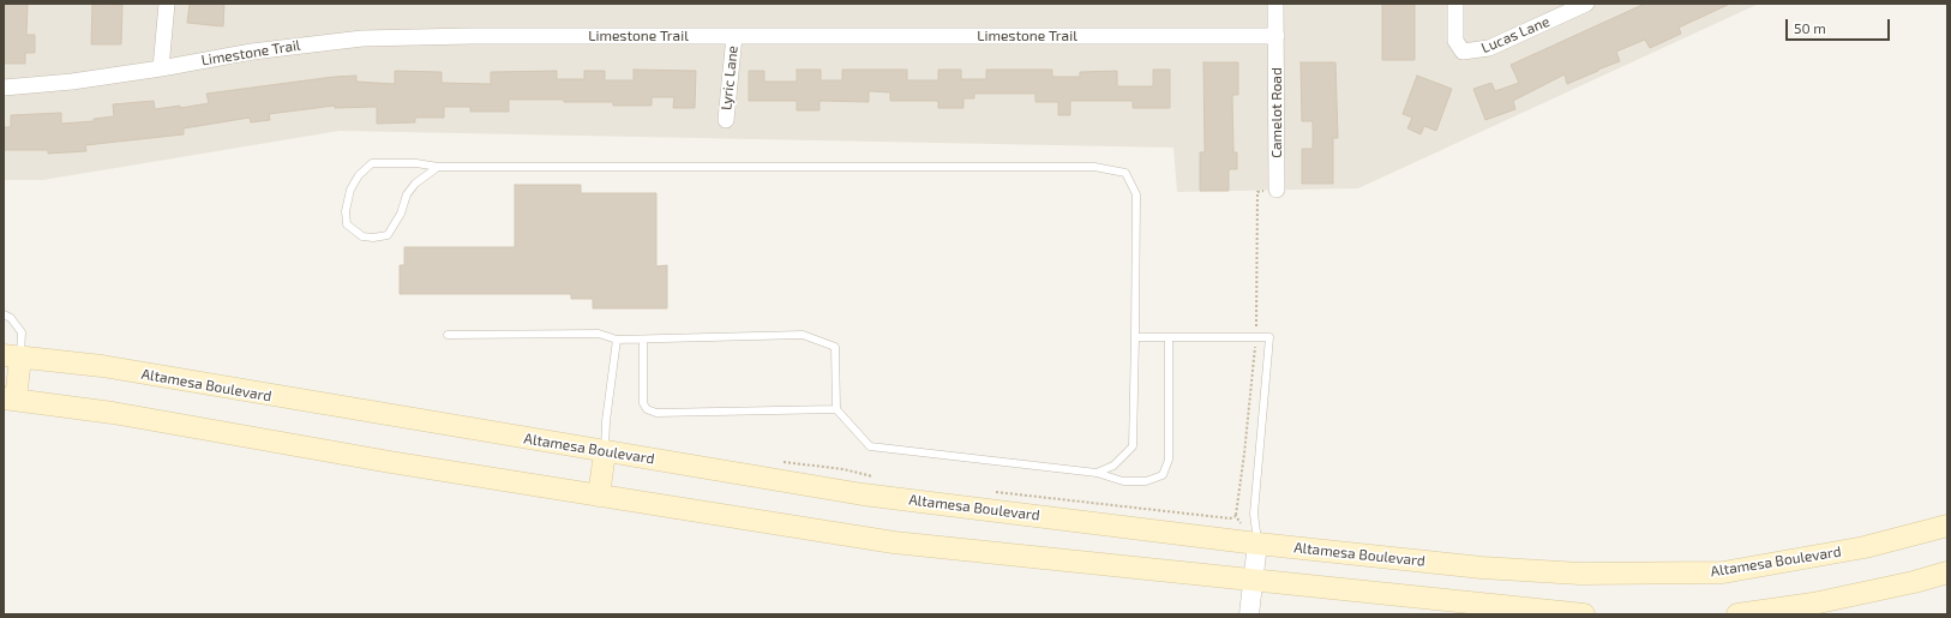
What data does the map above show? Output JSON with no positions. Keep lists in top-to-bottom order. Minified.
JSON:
{"streets":{"main road":["Altamesa Boulevard"],"street":["Lucas Lane","Limestone Trail","Lyric Lane","Camelot Road"]},"crossings":[["Limestone Trail","Lyric Lane"],["Limestone Trail","Camelot Road"]],"scale_bar":"50 m"}
